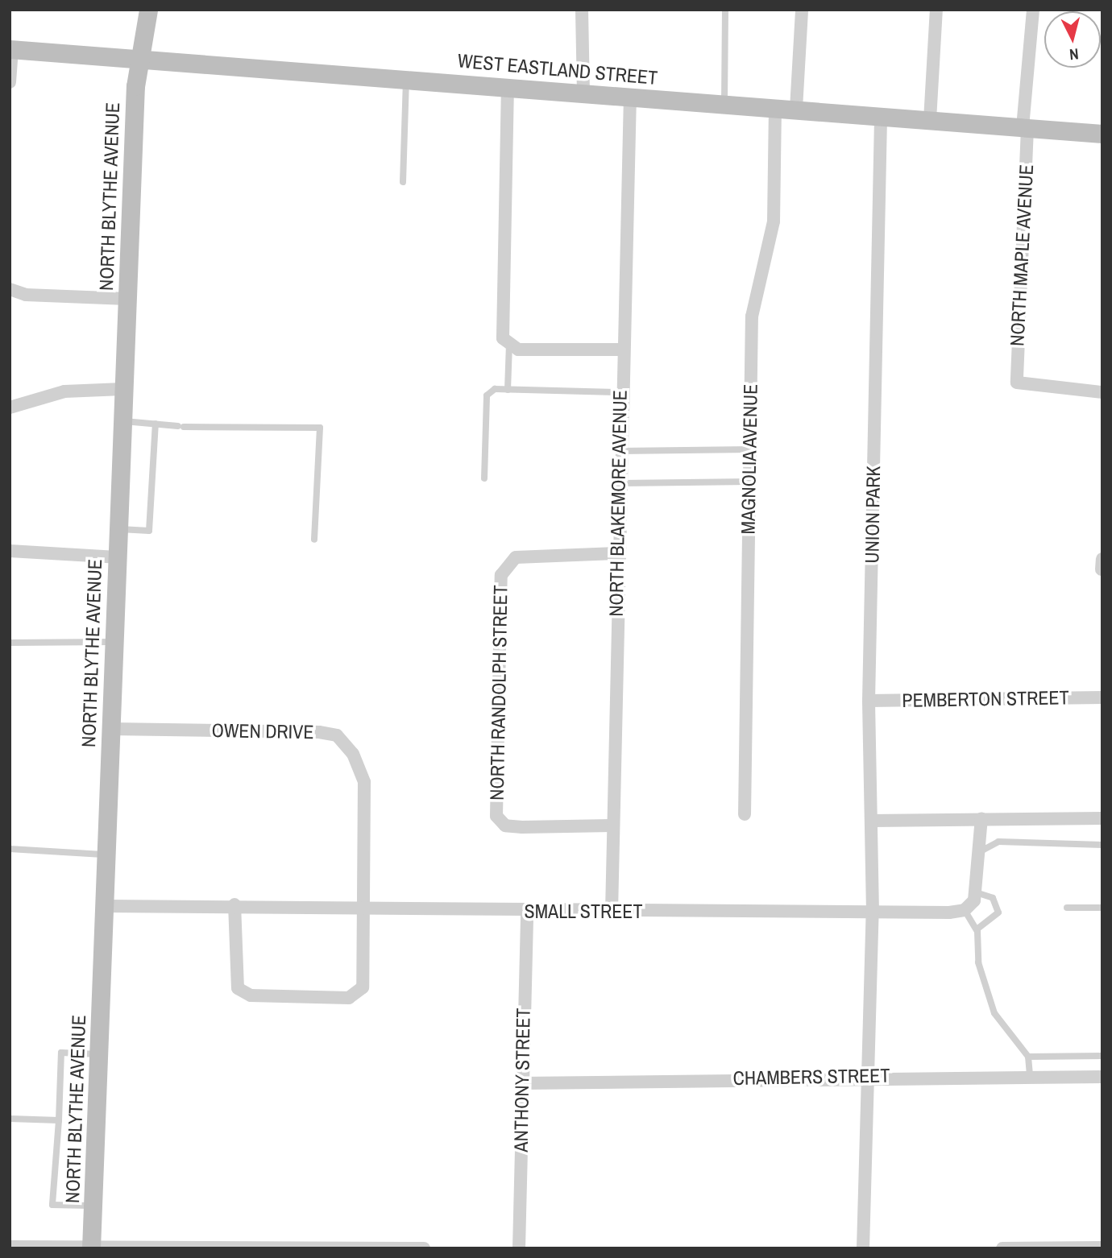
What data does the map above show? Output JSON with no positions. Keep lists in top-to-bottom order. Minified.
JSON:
{"streets":{"street":["WEST EASTLAND STREET","NORTH BLYTHE AVENUE","NORTH MAPLE AVENUE","MAGNOLIA AVENUE","NORTH BLAKEMORE AVENUE","UNION PARK","NORTH RANDOLPH STREET","PEMBERTON STREET","OWEN DRIVE","SMALL STREET","CHAMBERS STREET","ANTHONY STREET"]},"crossings":[["WEST EASTLAND STREET","NORTH BLYTHE AVENUE"],["WEST EASTLAND STREET","NORTH MAPLE AVENUE"],["WEST EASTLAND STREET","MAGNOLIA AVENUE"],["WEST EASTLAND STREET","NORTH BLAKEMORE AVENUE"],["WEST EASTLAND STREET","UNION PARK"],["NORTH BLYTHE AVENUE","OWEN DRIVE"],["NORTH BLYTHE AVENUE","SMALL STREET"],["NORTH BLAKEMORE AVENUE","NORTH RANDOLPH STREET"],["NORTH BLAKEMORE AVENUE","SMALL STREET"],["UNION PARK","PEMBERTON STREET"],["UNION PARK","SMALL STREET"],["UNION PARK","CHAMBERS STREET"],["OWEN DRIVE","SMALL STREET"],["SMALL STREET","ANTHONY STREET"],["CHAMBERS STREET","ANTHONY STREET"]],"north":"bottom"}
